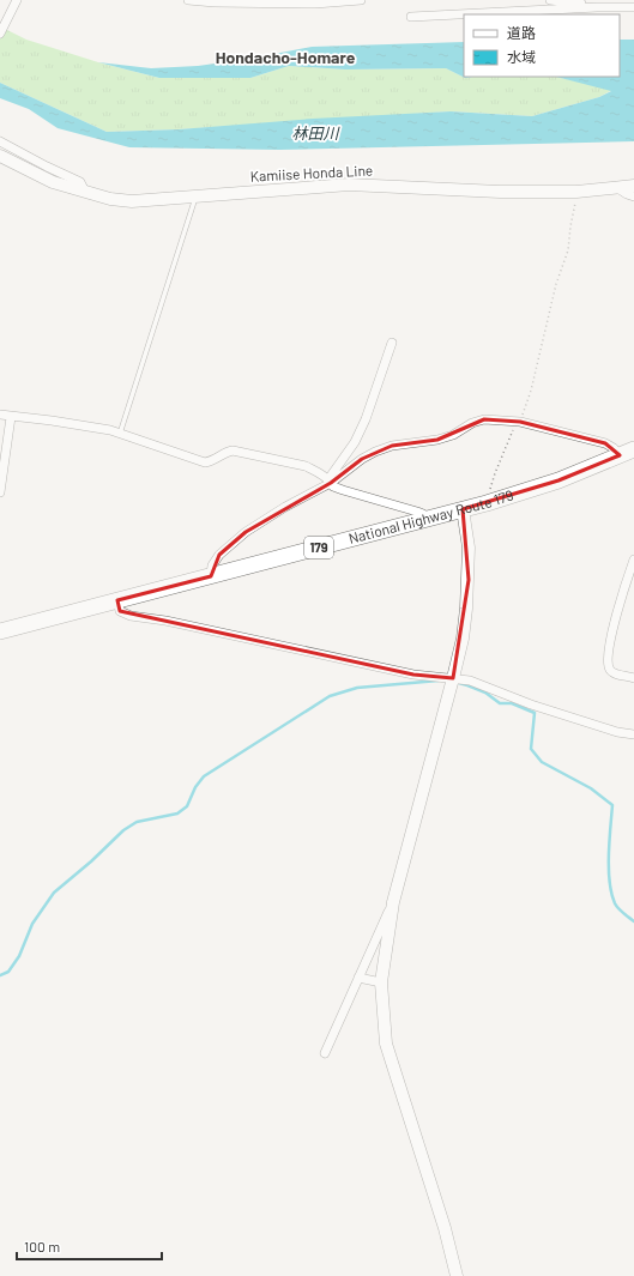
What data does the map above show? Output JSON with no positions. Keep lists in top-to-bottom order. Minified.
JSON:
{"streets":{"highway":["National Highway Route 179","179"],"street":["Kamiise Honda Line"]},"districts":["Hondacho-Homare"],"water":["林田川"],"legend":["道路","水域"],"scale_bar":"100 m"}
